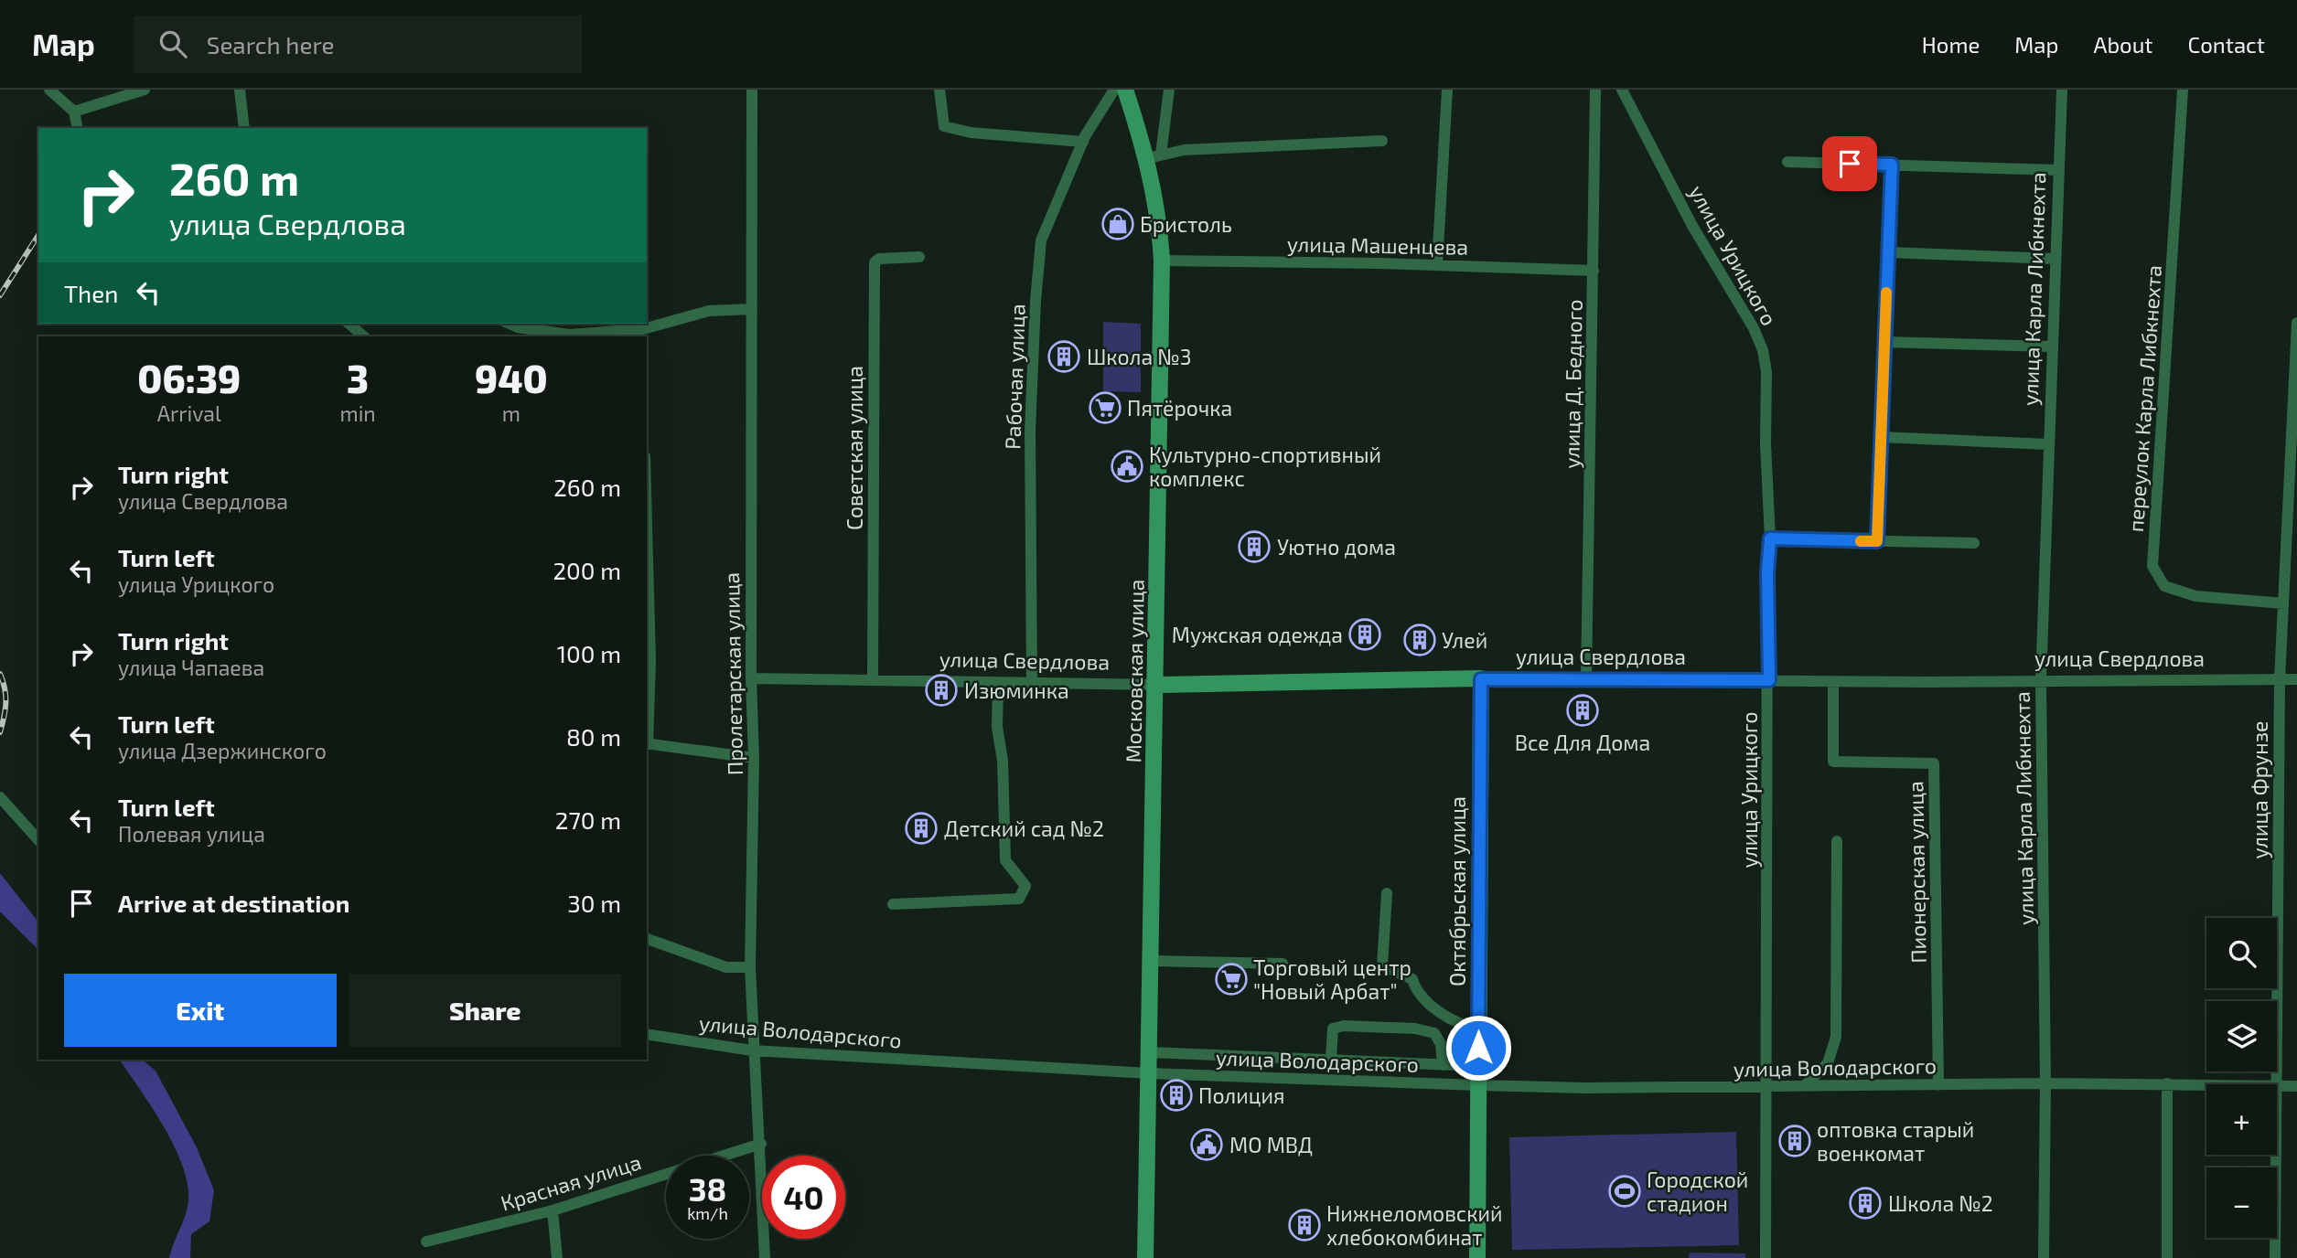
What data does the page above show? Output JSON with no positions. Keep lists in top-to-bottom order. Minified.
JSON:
{"streets":{"main road":["улица Свердлова","Московская улица","Октябрьская улица"],"street":["улица Машенцева","улица Урицкого","улица Карла Либкнехта","Рабочая улица","улица Д. Бедного","переулок Карла Либкнехта","Советская улица","Пролетарская улица","улица Фрунзе","Пионерская улица","улица Володарского","Красная улица"]},"crossings":[["улица Машенцева","улица Д. Бедного"],["улица Машенцева","Московская улица"],["улица Урицкого","улица Свердлова"],["улица Урицкого","улица Володарского"],["улица Карла Либкнехта","улица Свердлова"],["улица Карла Либкнехта","улица Володарского"],["Рабочая улица","улица Свердлова"],["улица Д. Бедного","улица Свердлова"],["переулок Карла Либкнехта","улица Фрунзе"],["Советская улица","улица Свердлова"],["улица Свердлова","Московская улица"],["улица Свердлова","Пролетарская улица"],["улица Свердлова","улица Фрунзе"],["улица Свердлова","Пионерская улица"],["улица Свердлова","Октябрьская улица"],["Московская улица","улица Володарского"],["Пролетарская улица","улица Володарского"],["Пролетарская улица","Красная улица"],["улица Фрунзе","улица Володарского"],["Пионерская улица","улица Володарского"],["Октябрьская улица","улица Володарского"]],"places":{"shop":["Бристоль"],"building":["Школа №3","Уютно дома","Мужская одежда","Улей","Изюминка","Все Для Дома","Детский сад №2","Полиция","оптовка старый военкомат","Школа №2","Нижнеломовский хлебокомбинат"],"supermarket":["Пятёрочка","Торговый центр \"Новый Арбат\""],"public building":["Культурно-спортивный комплекс","МО МВД"],"sports":["Городской стадион"]},"page":{"header":"Map","search":"Search here","nav":["Home","Map","About","Contact"],"turn":["260 m","улица Свердлова"],"then":"Then","eta":["06:39","Arrival","3","min","940","m"],"list":[{"name":"Turn right","note":"улица Свердлова","value":"260 m"},{"name":"Turn left","note":"улица Урицкого","value":"200 m"},{"name":"Turn right","note":"улица Чапаева","value":"100 m"},{"name":"Turn left","note":"улица Дзержинского","value":"80 m"},{"name":"Turn left","note":"Полевая улица","value":"270 m"},{"name":"Arrive at destination","value":"30 m"}],"map_buttons":["+","−"],"buttons":["Exit","Share"],"speed":"38 km/h","limit":"40"}}
